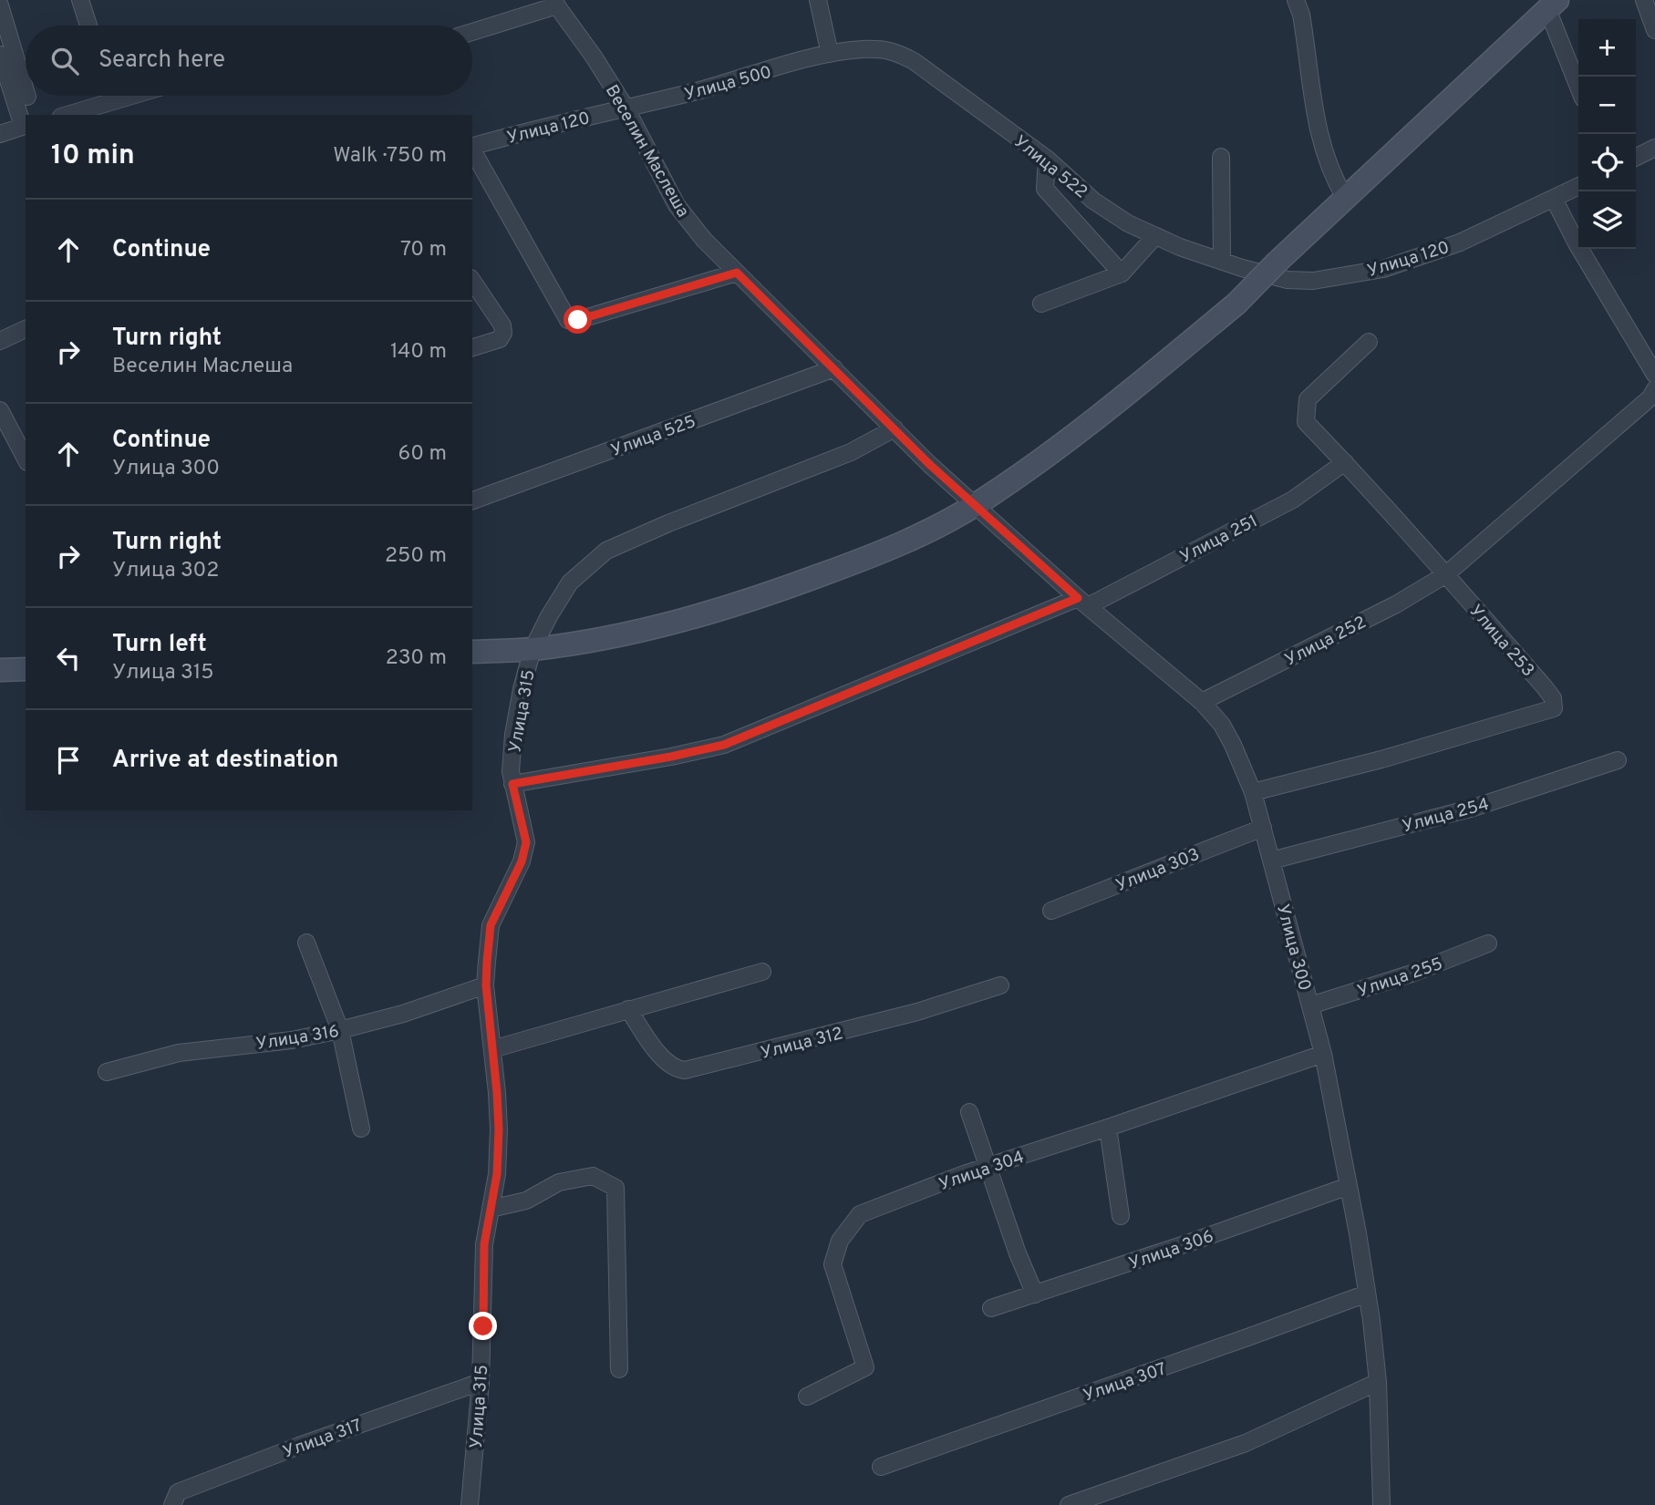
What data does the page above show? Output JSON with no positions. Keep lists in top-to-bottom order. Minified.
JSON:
{"streets":{"street":["Улица 500","Улица 120","Веселин Маслеша","Улица 522","Улица 525","Улица 251","Улица 252","Улица 253","Улица 315","Улица 254","Улица 303","Улица 300","Улица 255","Улица 316","Улица 312","Улица 304","Улица 306","Улица 307","Улица 317"]},"crossings":[["Улица 500","Улица 120"],["Улица 500","Веселин Маслеша"],["Улица 500","Улица 522"],["Улица 120","Веселин Маслеша"],["Улица 120","Улица 522"],["Веселин Маслеша","Улица 525"],["Веселин Маслеша","Улица 315"],["Веселин Маслеша","Улица 300"],["Улица 251","Улица 315"],["Улица 251","Улица 300"],["Улица 252","Улица 253"],["Улица 252","Улица 300"],["Улица 253","Улица 300"],["Улица 315","Улица 316"],["Улица 315","Улица 317"],["Улица 254","Улица 300"],["Улица 303","Улица 300"],["Улица 300","Улица 255"],["Улица 300","Улица 304"],["Улица 300","Улица 306"],["Улица 300","Улица 307"]],"page":{"map_buttons":["+","−"],"search":"Search here","heading":["10 min","Walk · 750 m"],"list":[["Continue","70 m"],["Turn right","Веселин Маслеша","140 m"],["Continue","Улица 300","60 m"],["Turn right","Улица 302","250 m"],["Turn left","Улица 315","230 m"],"Arrive at destination"]}}
